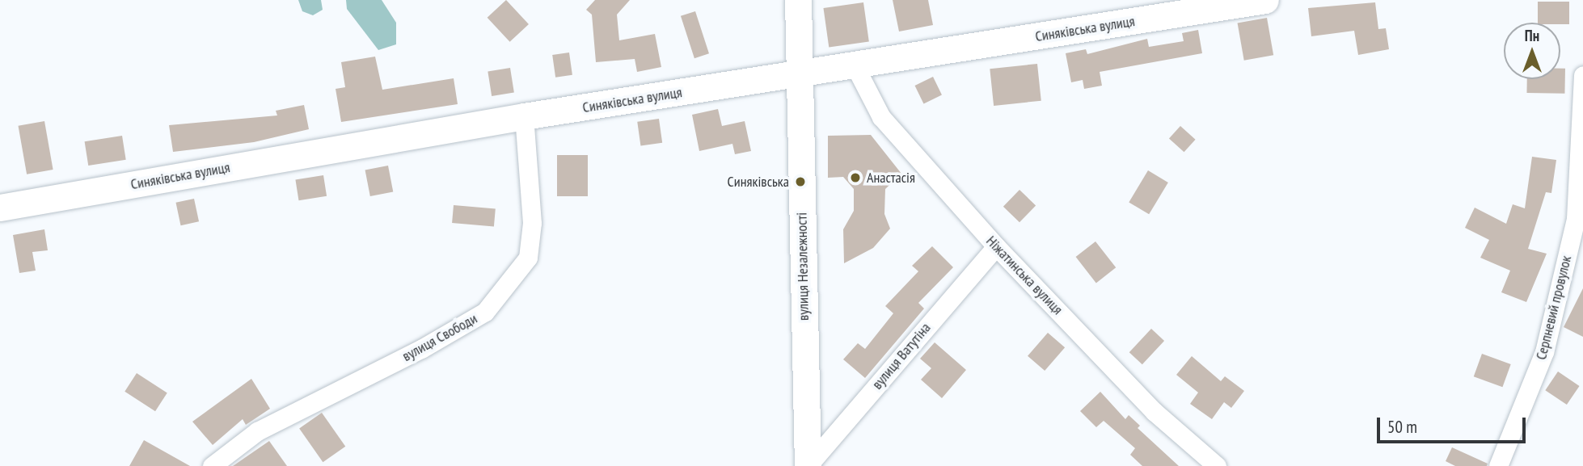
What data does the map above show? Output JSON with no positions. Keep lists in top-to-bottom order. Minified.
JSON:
{"streets":{"street":["Синяківська вулиця","вулиця Незалежності","Ніжатинська вулиця","Серпневий провулок","вулиця Свободи","вулиця Ватутіна"]},"crossings":[["Синяківська вулиця","вулиця Незалежності"],["Синяківська вулиця","Ніжатинська вулиця"],["Синяківська вулиця","вулиця Свободи"],["вулиця Незалежності","вулиця Ватутіна"],["Ніжатинська вулиця","вулиця Ватутіна"]],"places":["Анастасія","Синяківська"],"scale_bar":"50 m","north":"top"}
